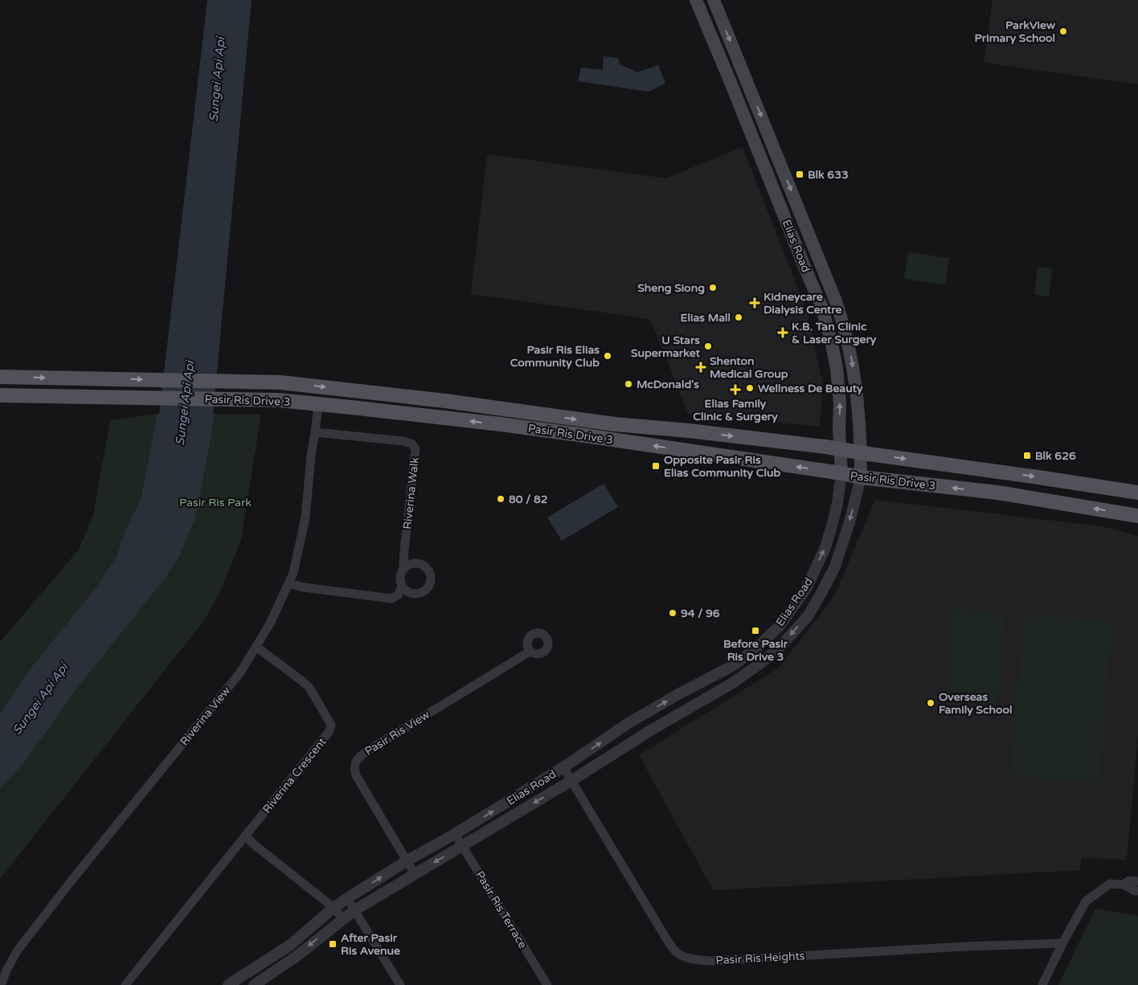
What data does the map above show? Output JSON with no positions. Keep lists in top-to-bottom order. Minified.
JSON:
{"streets":{"main road":["Elias Road","Pasir Ris Drive 3"],"street":["Riverina Walk","Riverina View","Pasir Ris View","Riverina Crescent","Pasir Ris Terrace","Pasir Ris Heights"]},"crossings":[["Elias Road","Pasir Ris Drive 3"],["Elias Road","Pasir Ris View"],["Elias Road","Pasir Ris Terrace"],["Elias Road","Pasir Ris Heights"],["Pasir Ris Drive 3","Riverina View"],["Riverina Walk","Riverina View"],["Riverina View","Riverina Crescent"]],"water":["Sungei Api Api"],"parks":["Pasir Ris Park"],"places":{"other":["ParkView Primary School","Sheng Siong","Elias Mall","U Stars Supermarket","Pasir Ris Elias Community Club","McDonald's","Wellness De Beauty","80 / 82","94 / 96","Overseas Family School"],"transit":["Blk 633","Blk 626","Opposite Pasir Ris Elias Community Club","Before Pasir Ris Drive 3","After Pasir Ris Avenue"],"health":["Kidneycare Dialysis Centre","K.B. Tan Clinic & Laser Surgery","Shenton Medical Group","Elias Family Clinic & Surgery"]}}
